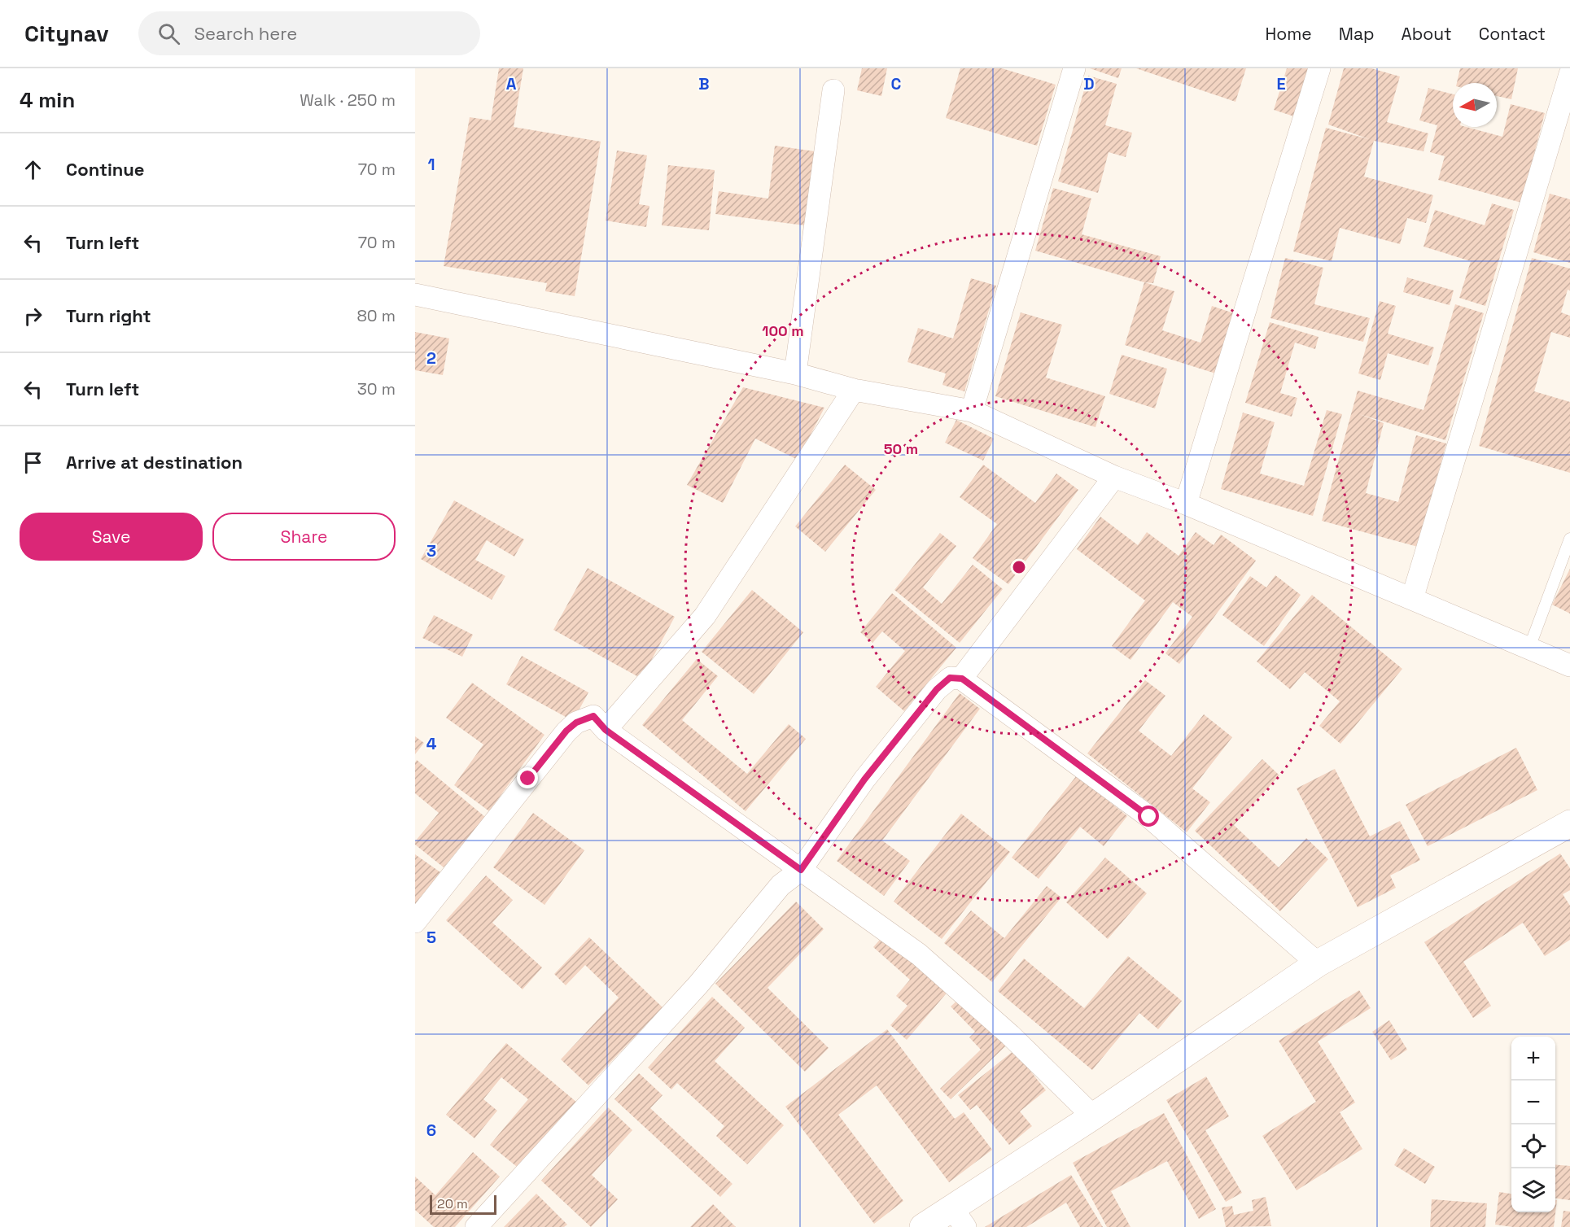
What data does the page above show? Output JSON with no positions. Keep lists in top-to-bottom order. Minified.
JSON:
{"scale_bar":"20 m","north":"left","page":{"header":"Citynav","search":"Search here","nav":["Home","Map","About","Contact"],"heading":["4 min","Walk · 250 m"],"list":[["Continue","70 m"],["Turn left","70 m"],["Turn right","80 m"],["Turn left","30 m"],"Arrive at destination"],"buttons":["Save","Share"],"map_buttons":["+","−"],"scale":"20 m"},"grid":{"columns":["A","B","C","D","E"],"rows":["1","2","3","4","5","6"]},"rings":["100 m","50 m"]}
